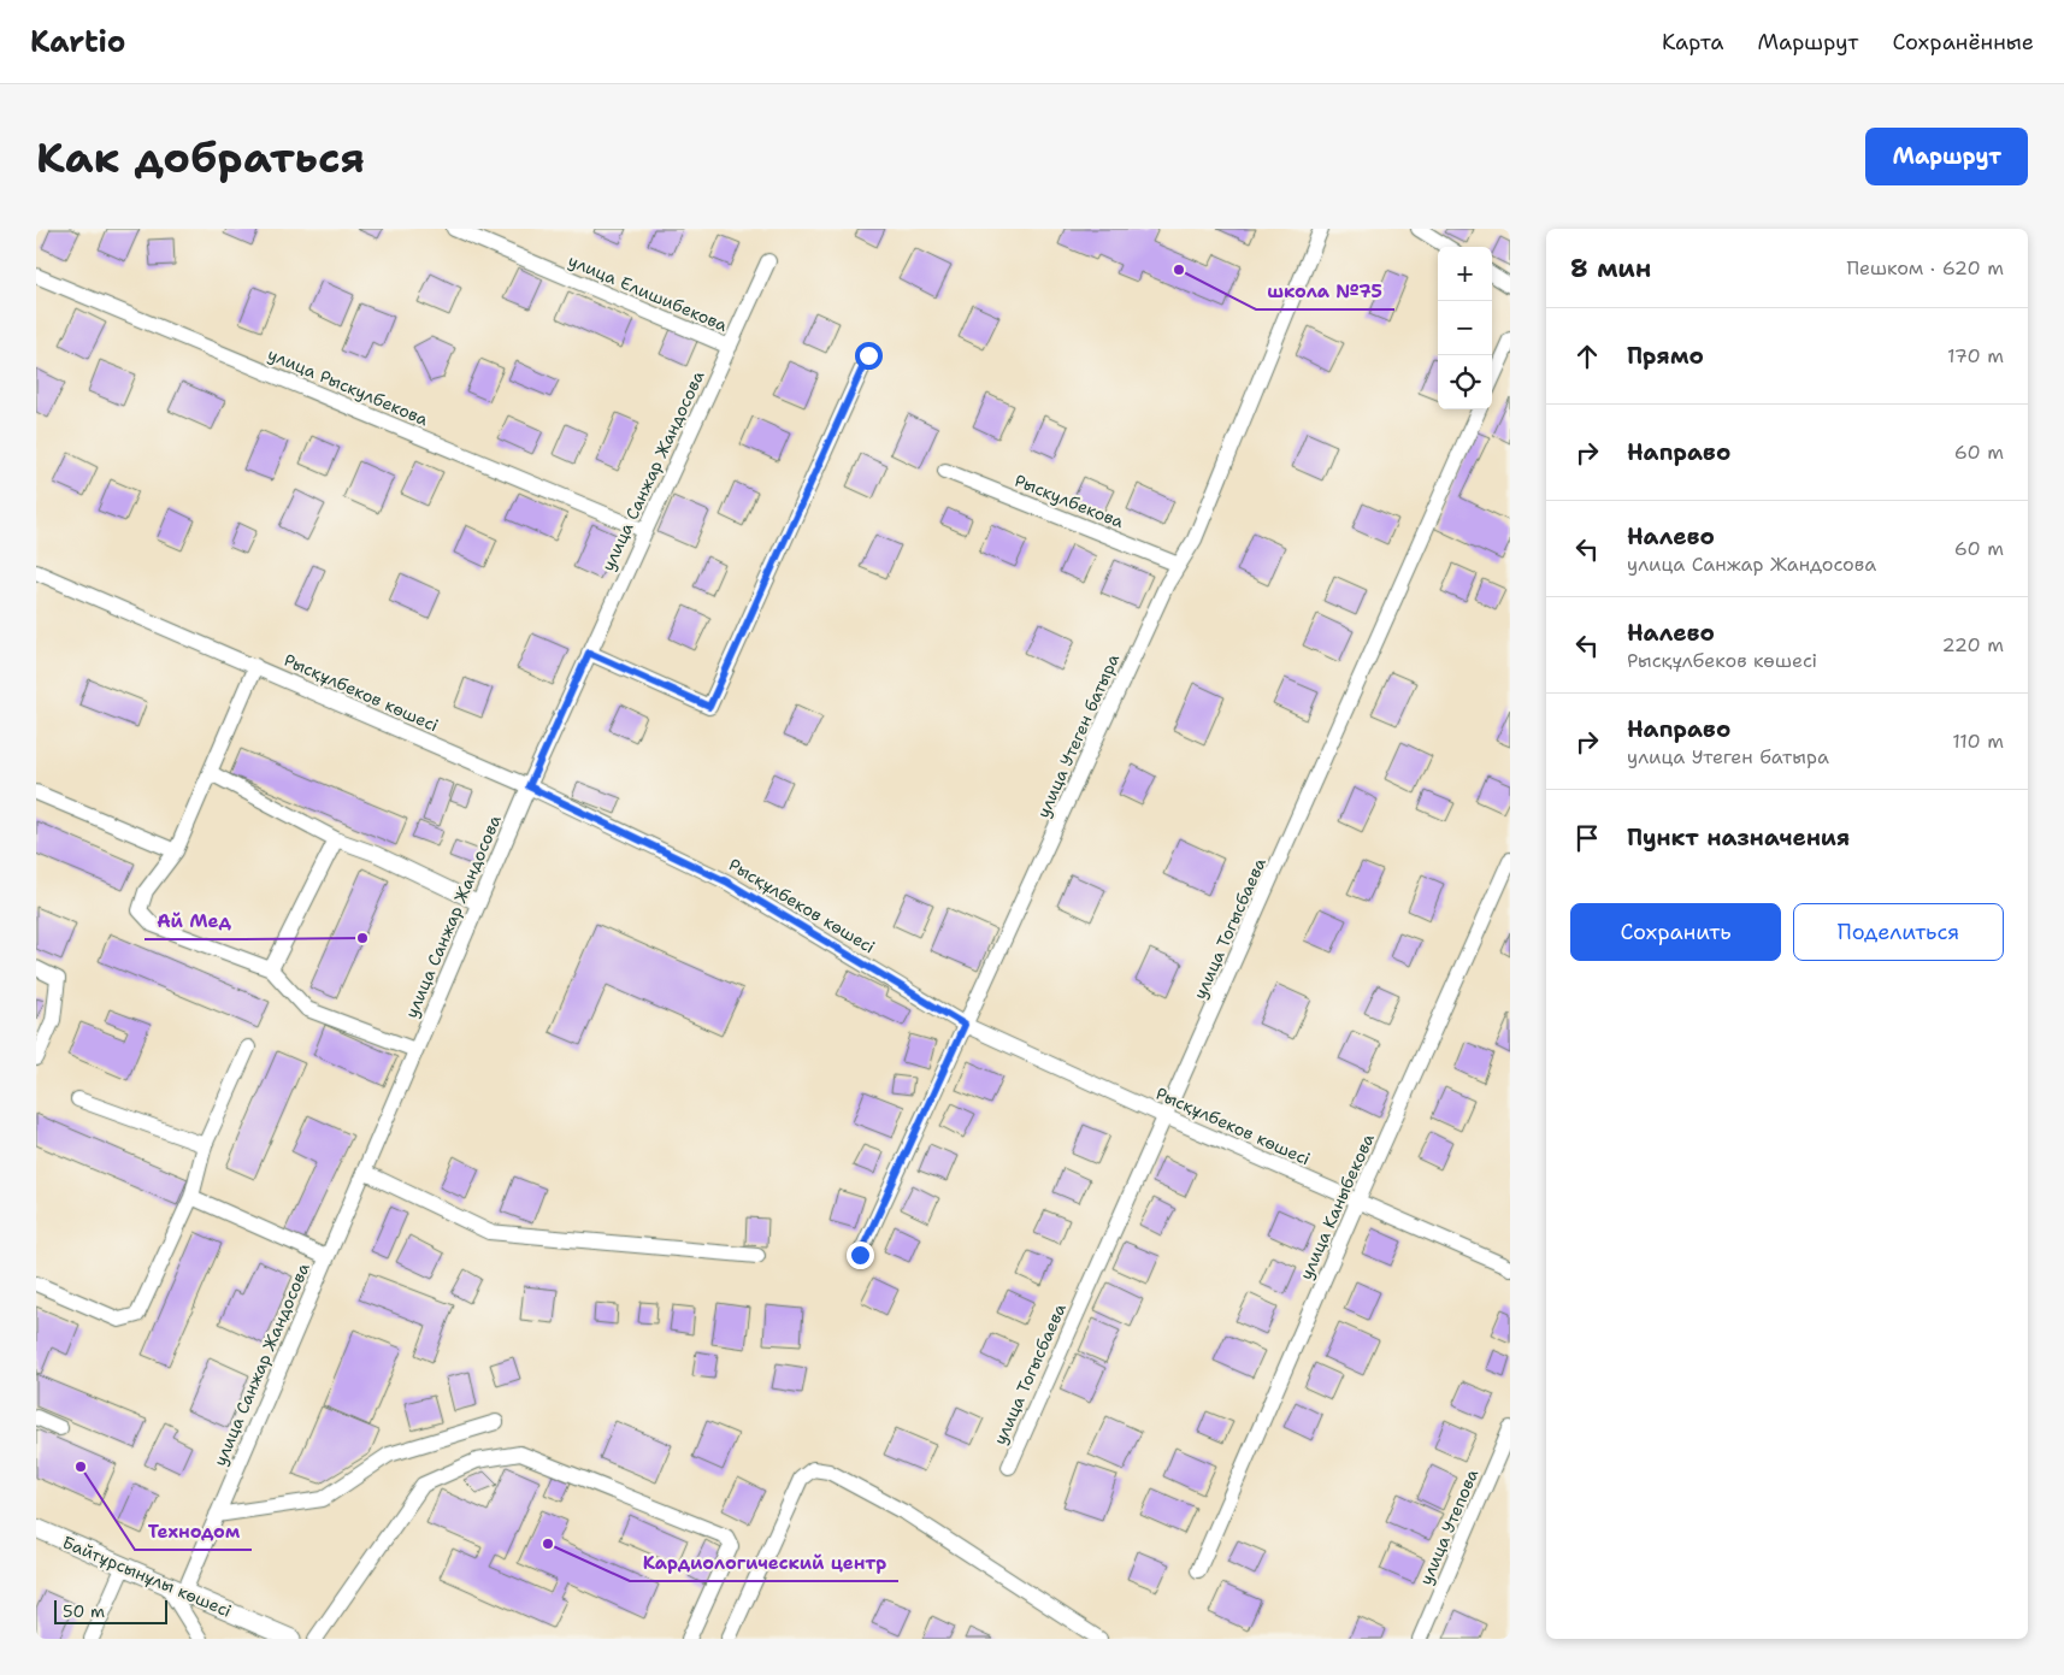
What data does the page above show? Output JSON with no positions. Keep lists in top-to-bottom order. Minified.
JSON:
{"streets":{"main road":["Байтұрсынұлы көшесі"],"street":["улица Елишибекова","улица Рыскулбекова","улица Санжар Жандосова","Рыскулбекова","Рысқұлбеков көшесі","улица Утеген батыра","улица Тогысбаева","улица Каныбекова","улица Утепова"]},"crossings":[["улица Елишибекова","улица Санжар Жандосова"],["улица Рыскулбекова","улица Санжар Жандосова"],["улица Санжар Жандосова","Рысқұлбеков көшесі"],["улица Санжар Жандосова","Байтұрсынұлы көшесі"],["Рыскулбекова","улица Утеген батыра"],["Рысқұлбеков көшесі","улица Утеген батыра"],["Рысқұлбеков көшесі","улица Тогысбаева"],["Рысқұлбеков көшесі","улица Каныбекова"]],"places":["школа №75","Ай Мед","Технодом","Кардиологический центр"],"scale_bar":"50 m","page":{"header":"Kartio","nav":["Карта","Маршрут","Сохранённые"],"buttons":["Маршрут",["Сохранить","Поделиться"]],"title":"Как добраться","heading":["8 мин","Пешком · 620 m"],"map_buttons":["+","−"],"list":[["Прямо","170 m"],["Направо","60 m"],["Налево","улица Санжар Жандосова","60 m"],["Налево","Рысқұлбеков көшесі","220 m"],["Направо","улица Утеген батыра","110 m"],"Пункт назначения"],"scale":"50 m"}}
